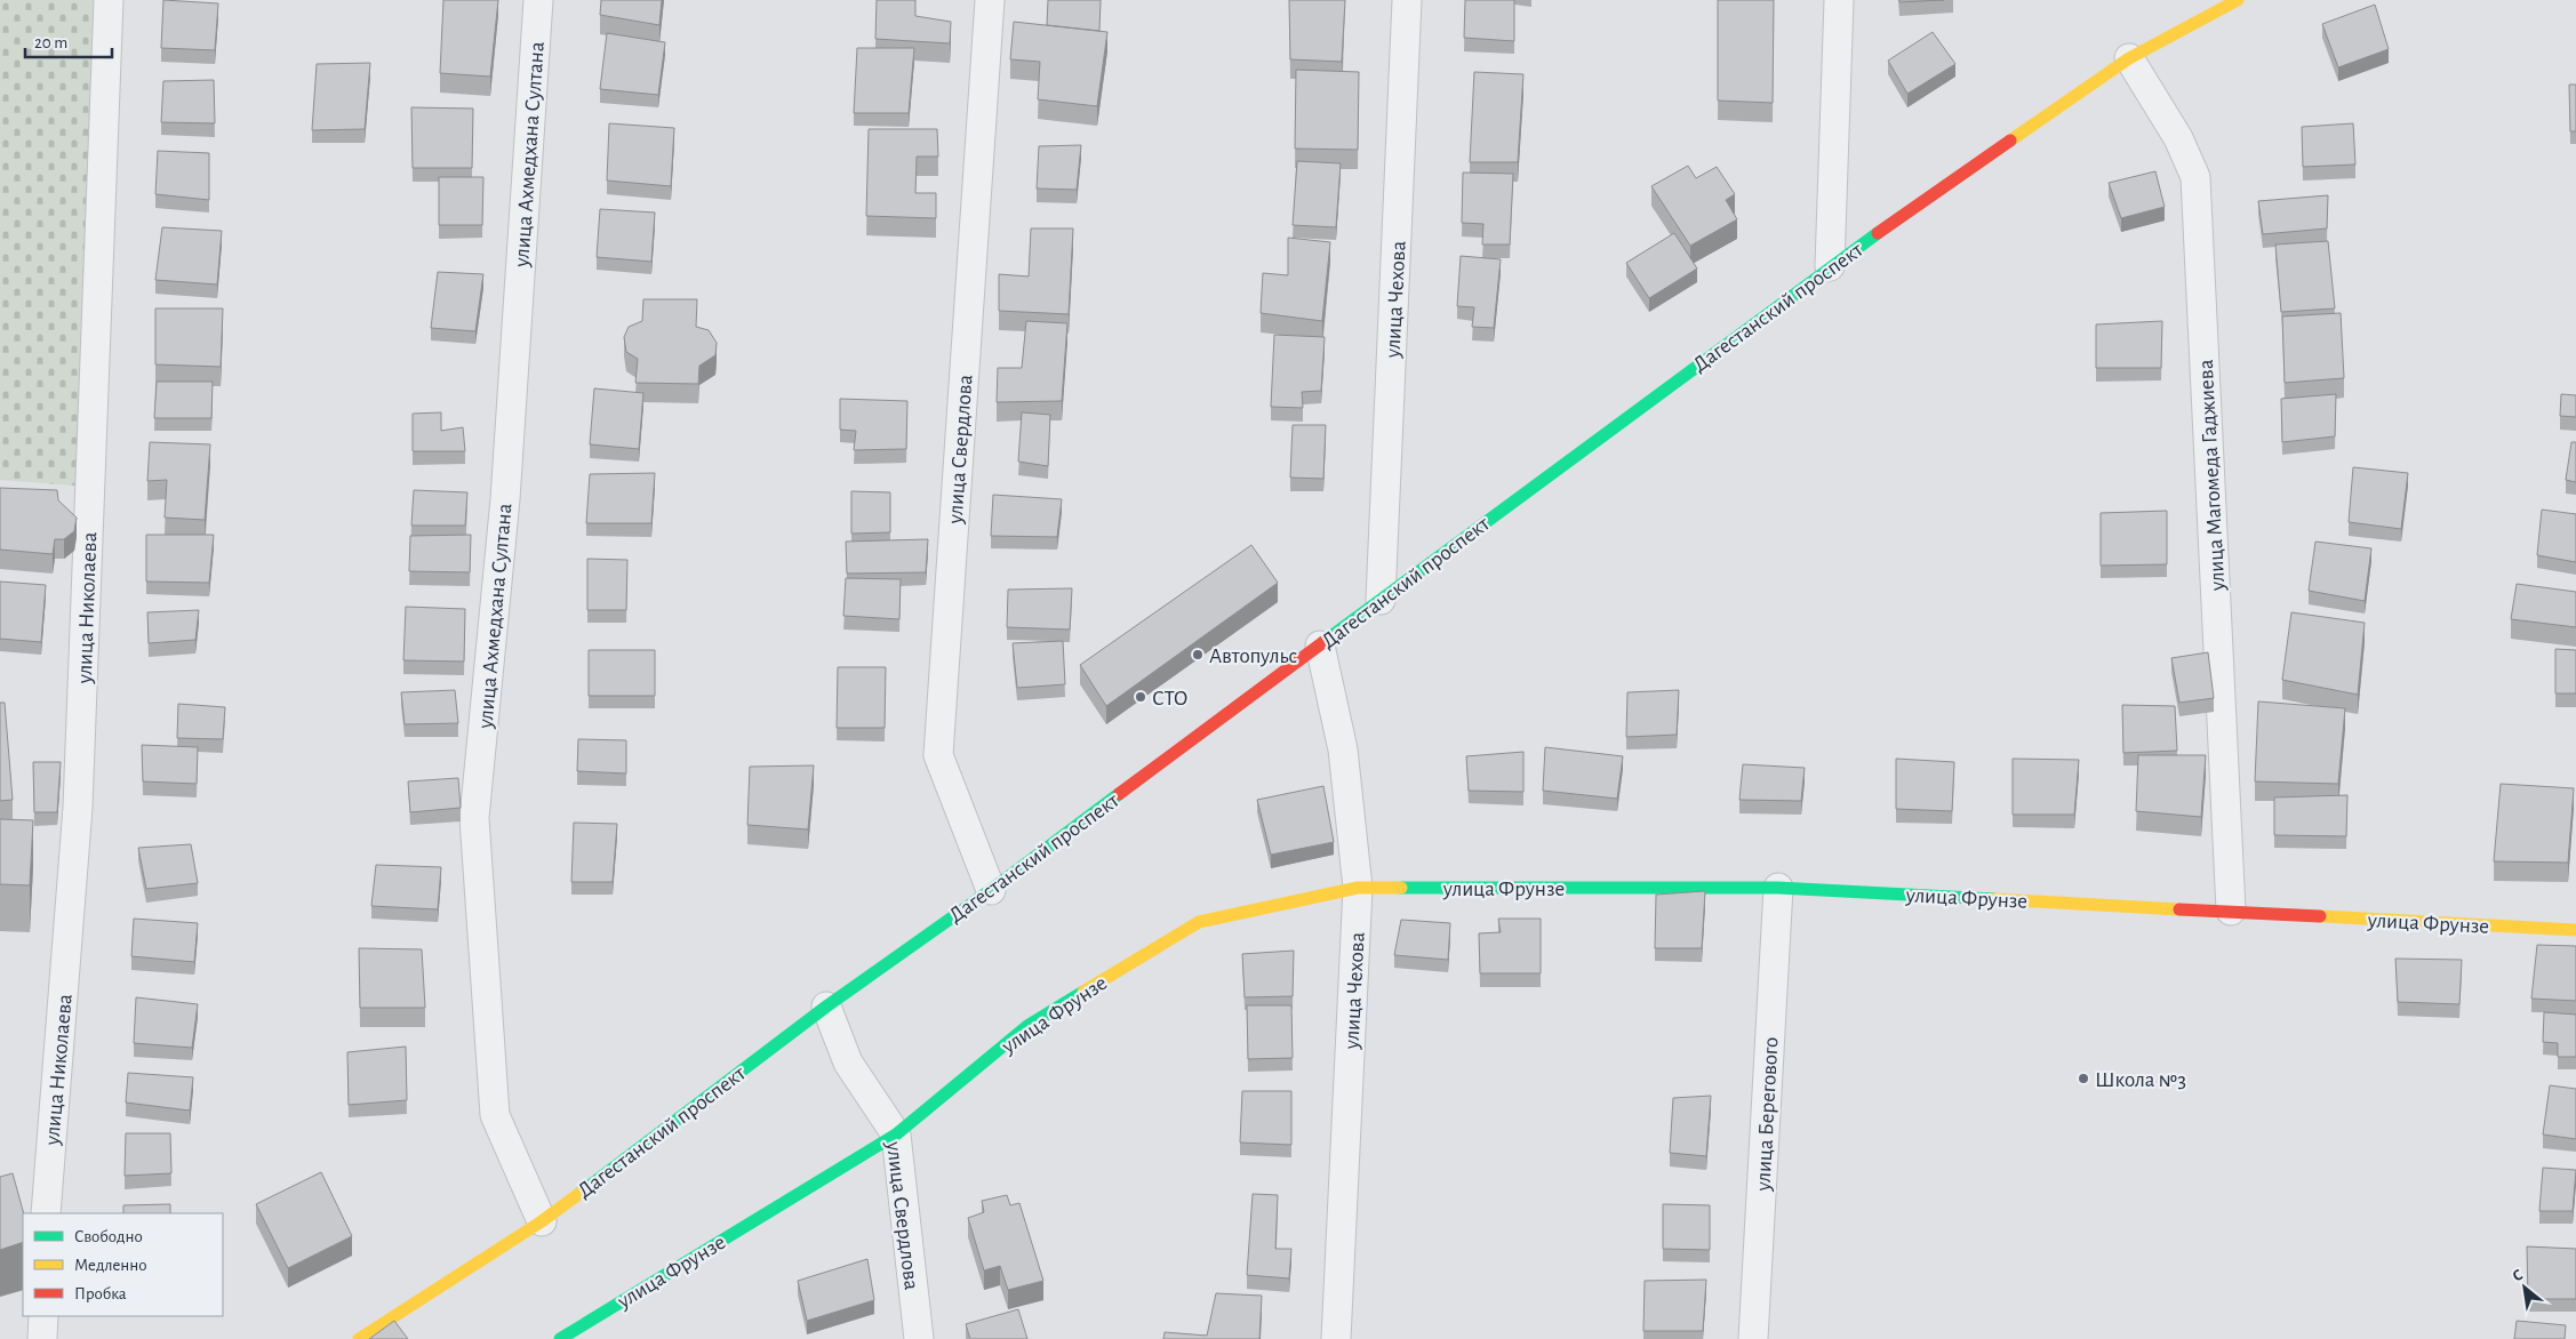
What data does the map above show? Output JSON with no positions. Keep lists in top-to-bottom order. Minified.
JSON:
{"streets":{"main road":["Дагестанский проспект","улица Фрунзе"],"street":["улица Ахмедхана Султана","улица Чехова","улица Свердлова","улица Магомеда Гаджиева","улица Николаева","улица Берегового"]},"crossings":[["улица Ахмедхана Султана","Дагестанский проспект"],["улица Чехова","Дагестанский проспект"],["улица Чехова","улица Фрунзе"],["Дагестанский проспект","улица Свердлова"],["Дагестанский проспект","улица Магомеда Гаджиева"],["улица Свердлова","улица Фрунзе"],["улица Магомеда Гаджиева","улица Фрунзе"],["улица Фрунзе","улица Берегового"]],"places":["Автопульс","СТО","Школа №3"],"legend":["Свободно","Медленно","Пробка"],"scale_bar":"20 m","north":"top left"}
